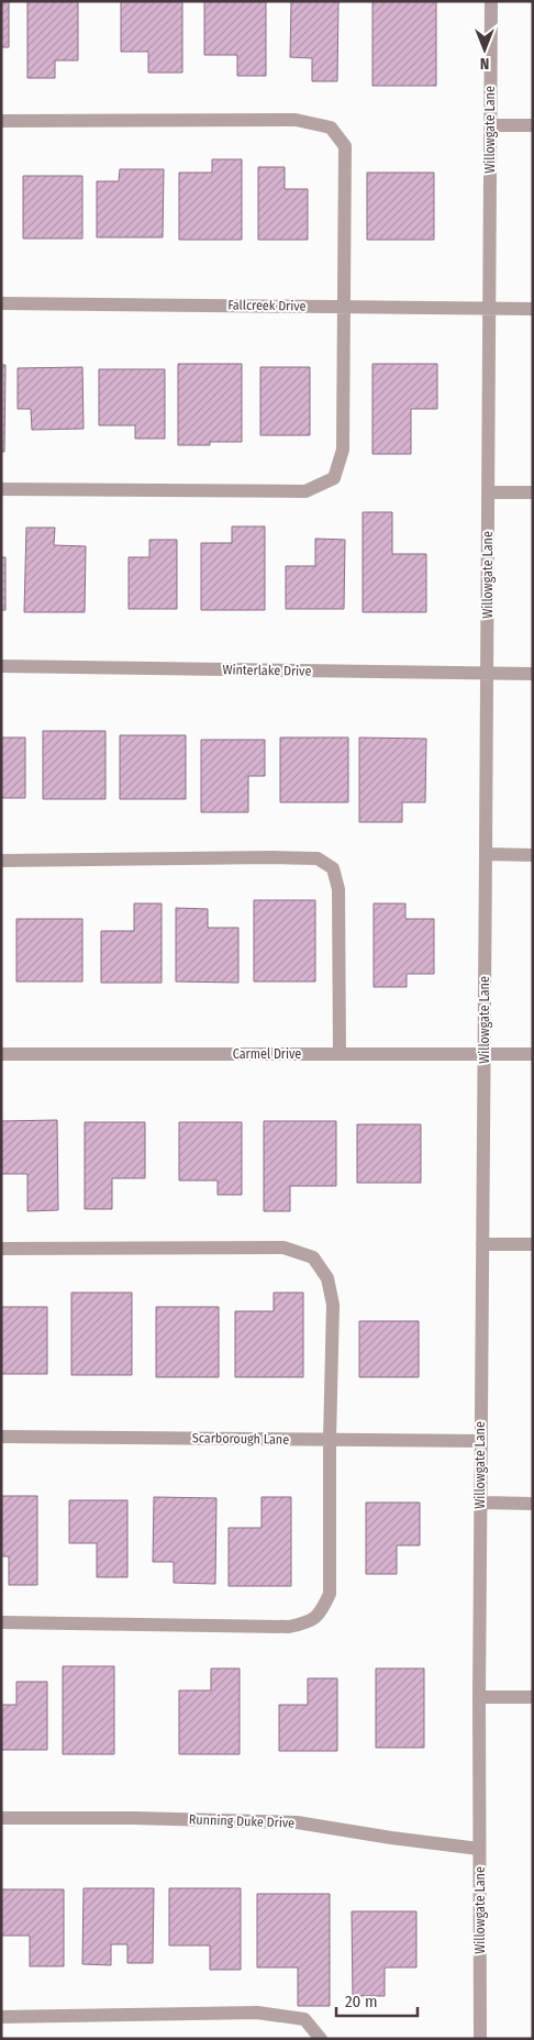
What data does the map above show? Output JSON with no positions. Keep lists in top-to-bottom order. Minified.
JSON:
{"streets":{"street":["Willowgate Lane","Fallcreek Drive","Winterlake Drive","Carmel Drive","Scarborough Lane","Running Duke Drive"]},"crossings":[["Willowgate Lane","Fallcreek Drive"],["Willowgate Lane","Winterlake Drive"],["Willowgate Lane","Carmel Drive"],["Willowgate Lane","Scarborough Lane"],["Willowgate Lane","Running Duke Drive"]],"scale_bar":"20 m","north":"bottom"}
